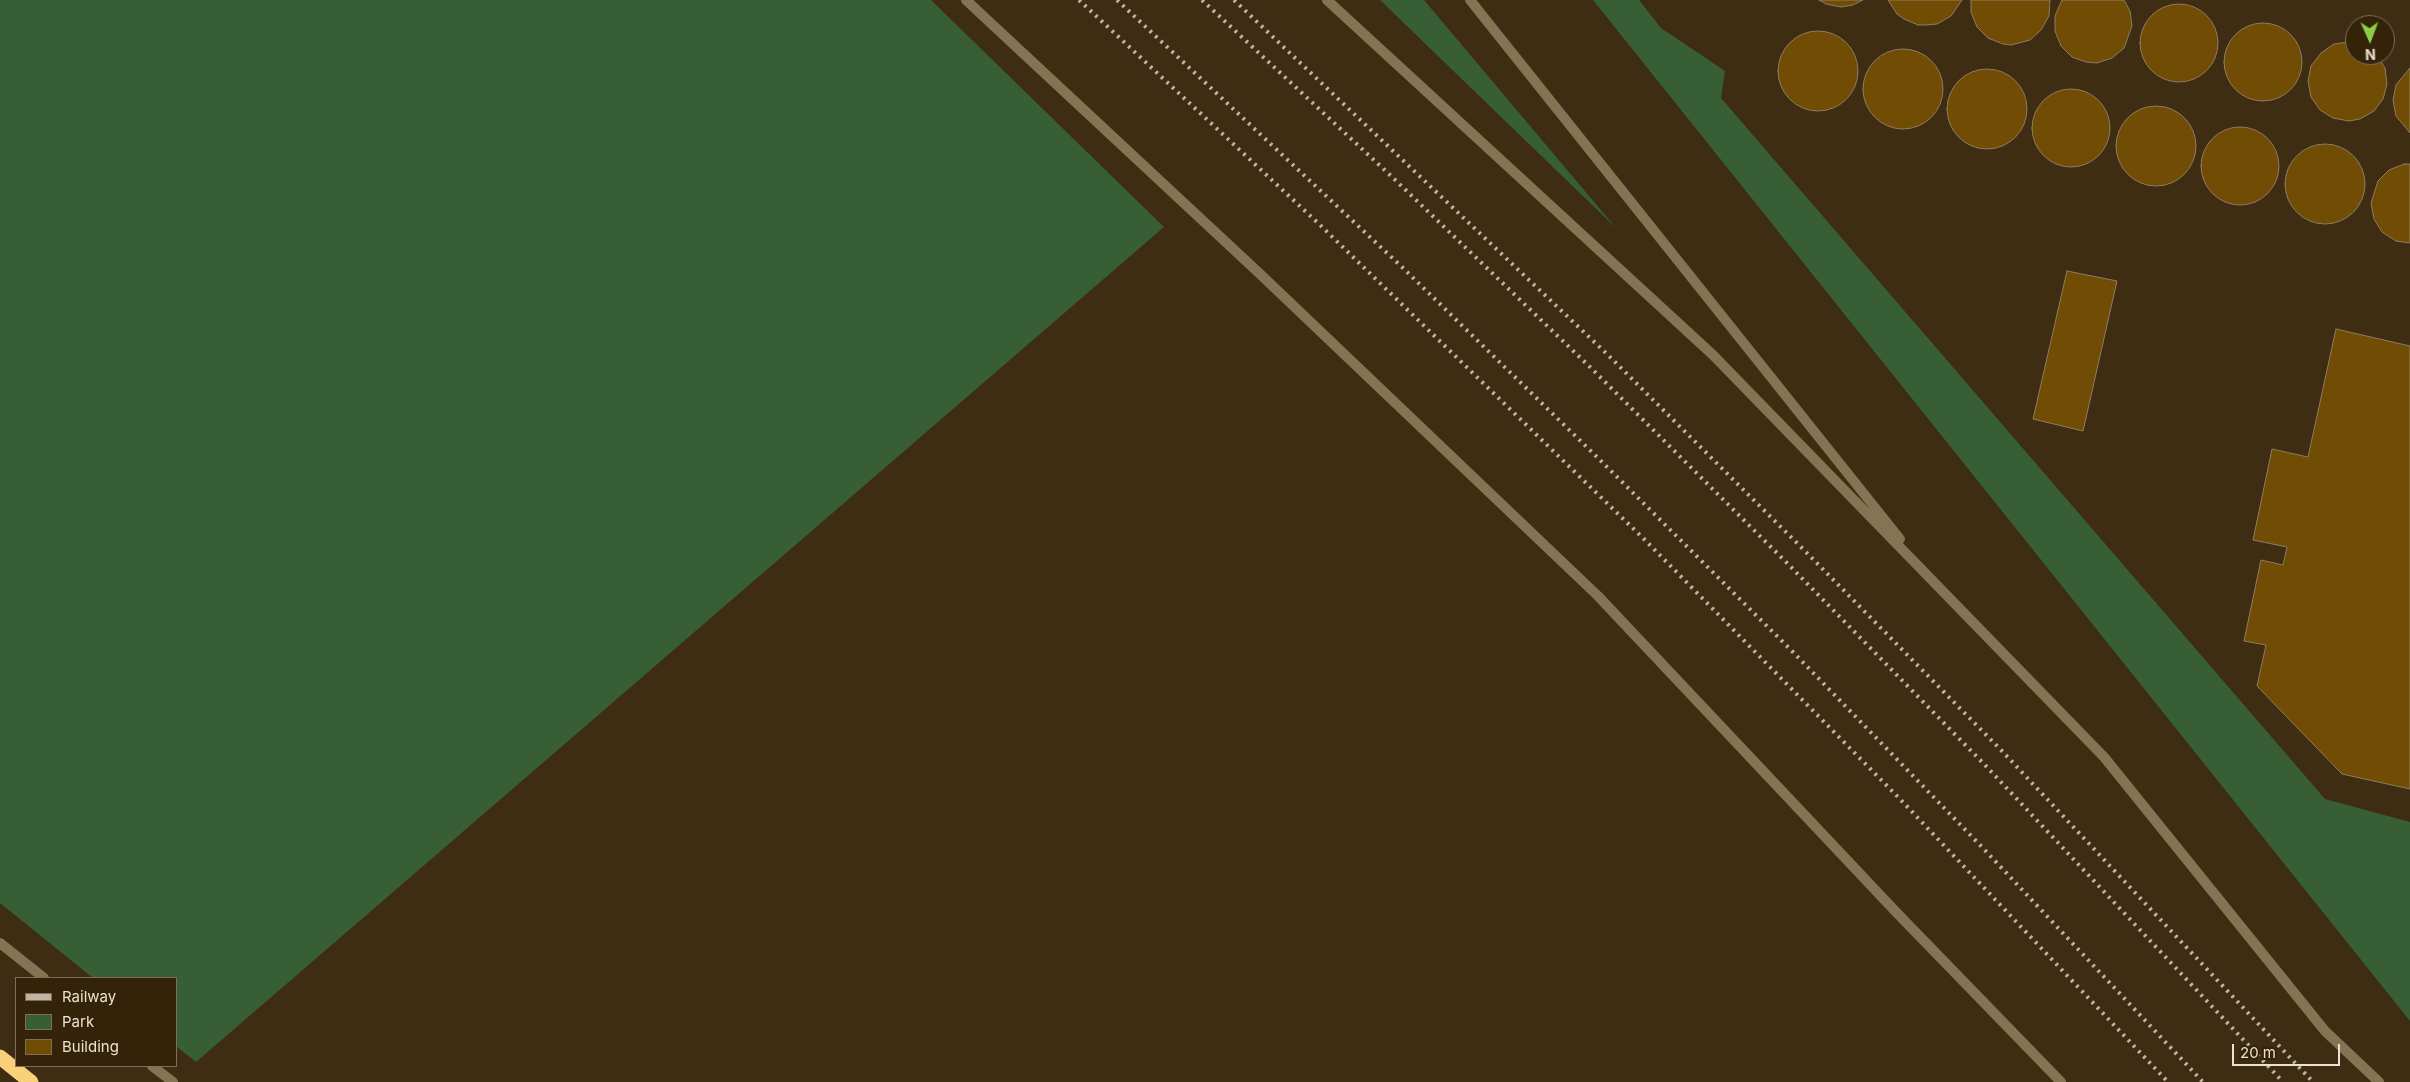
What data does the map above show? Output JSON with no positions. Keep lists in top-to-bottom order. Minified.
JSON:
{"legend":["Railway","Park","Building"],"scale_bar":"20 m","north":"bottom"}
